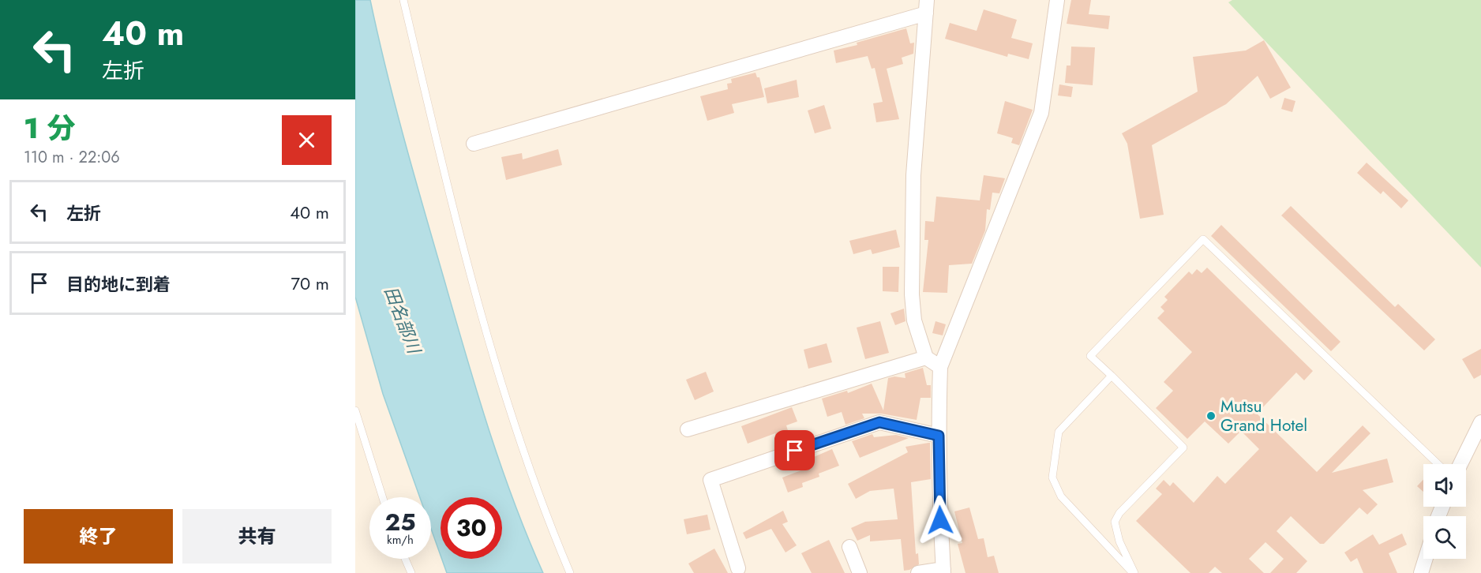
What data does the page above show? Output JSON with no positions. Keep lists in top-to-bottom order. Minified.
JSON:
{"water":["田名部川"],"places":["Mutsu Grand Hotel"],"page":{"turn":["40 m","左折"],"heading":["1 分","110 m · 22:06"],"list":[{"name":"左折","value":"40 m"},{"name":"目的地に到着","value":"70 m"}],"speed":"25 km/h","limit":"30","buttons":["終了","共有"]}}
